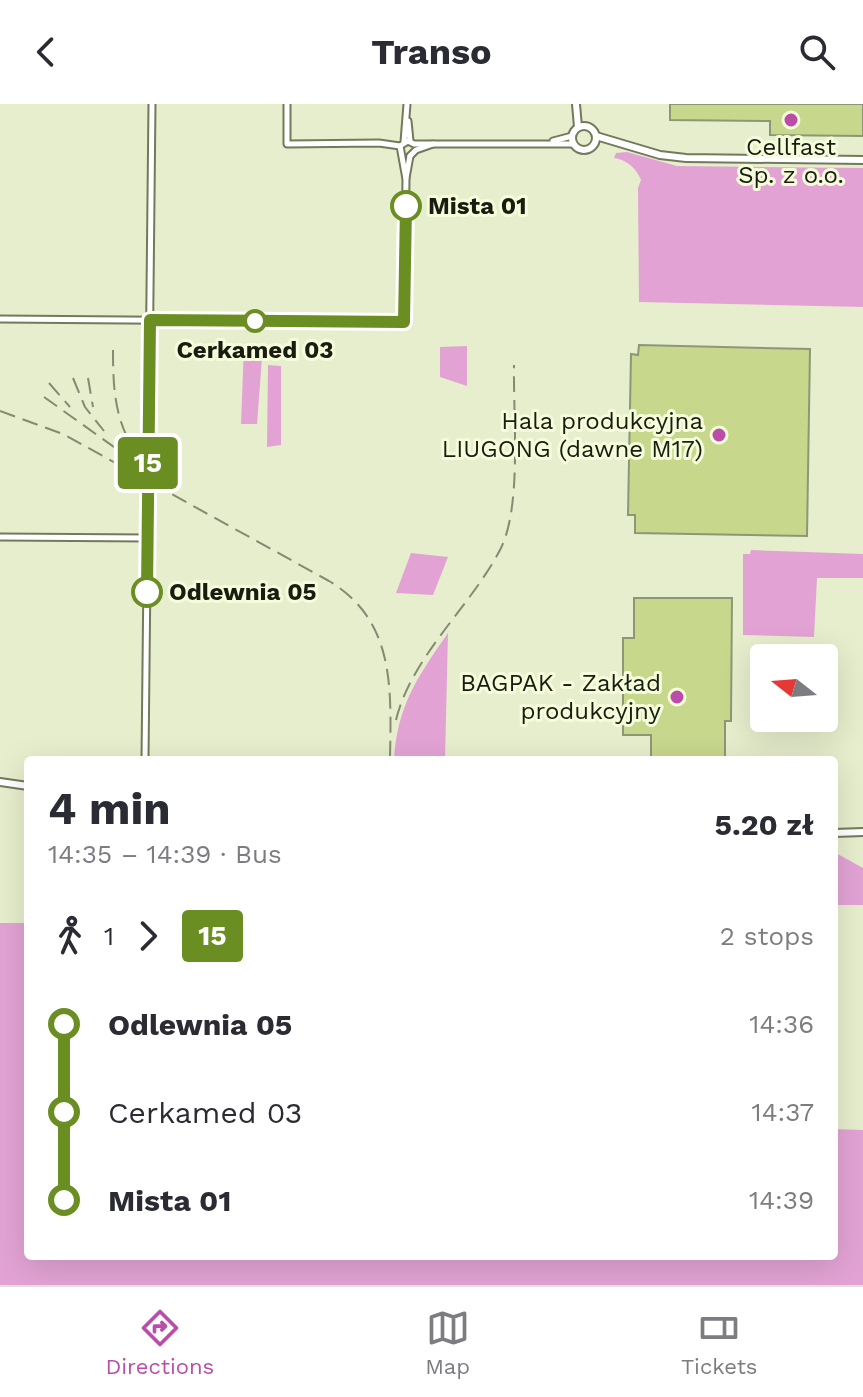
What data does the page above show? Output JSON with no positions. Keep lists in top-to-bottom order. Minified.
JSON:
{"places":["Cellfast Sp. z o.o.","Mista 01","Cerkamed 03","Hala produkcyjna LIUGONG (dawne M17)","Odlewnia 05","BAGPAK - Zakład produkcyjny"],"lines":["bus line 15"],"north":"left","page":{"header":"Transo","on_map":"15","heading":["4 min","14:35 – 14:39 · Bus","5.20 zł"],"legs":["1","15","2 stops"],"list":[{"name":"Odlewnia 05","value":"14:36"},{"name":"Cerkamed 03","value":"14:37"},{"name":"Mista 01","value":"14:39"}],"tabs":["Directions","Map","Tickets"]}}
